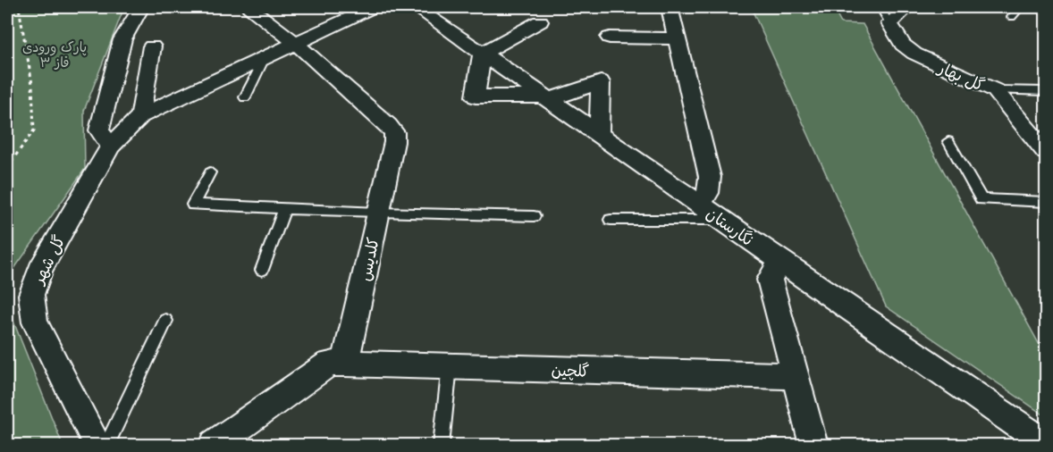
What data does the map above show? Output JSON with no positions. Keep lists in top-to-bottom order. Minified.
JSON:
{"streets":{"street":["گل بهار","نگارستان","گل شهر","کلدیس","گلچین"]},"crossings":[["گل شهر","کلدیس"],["کلدیس","گلچین"]],"parks":["پارک ورودی فاز ۳"]}
